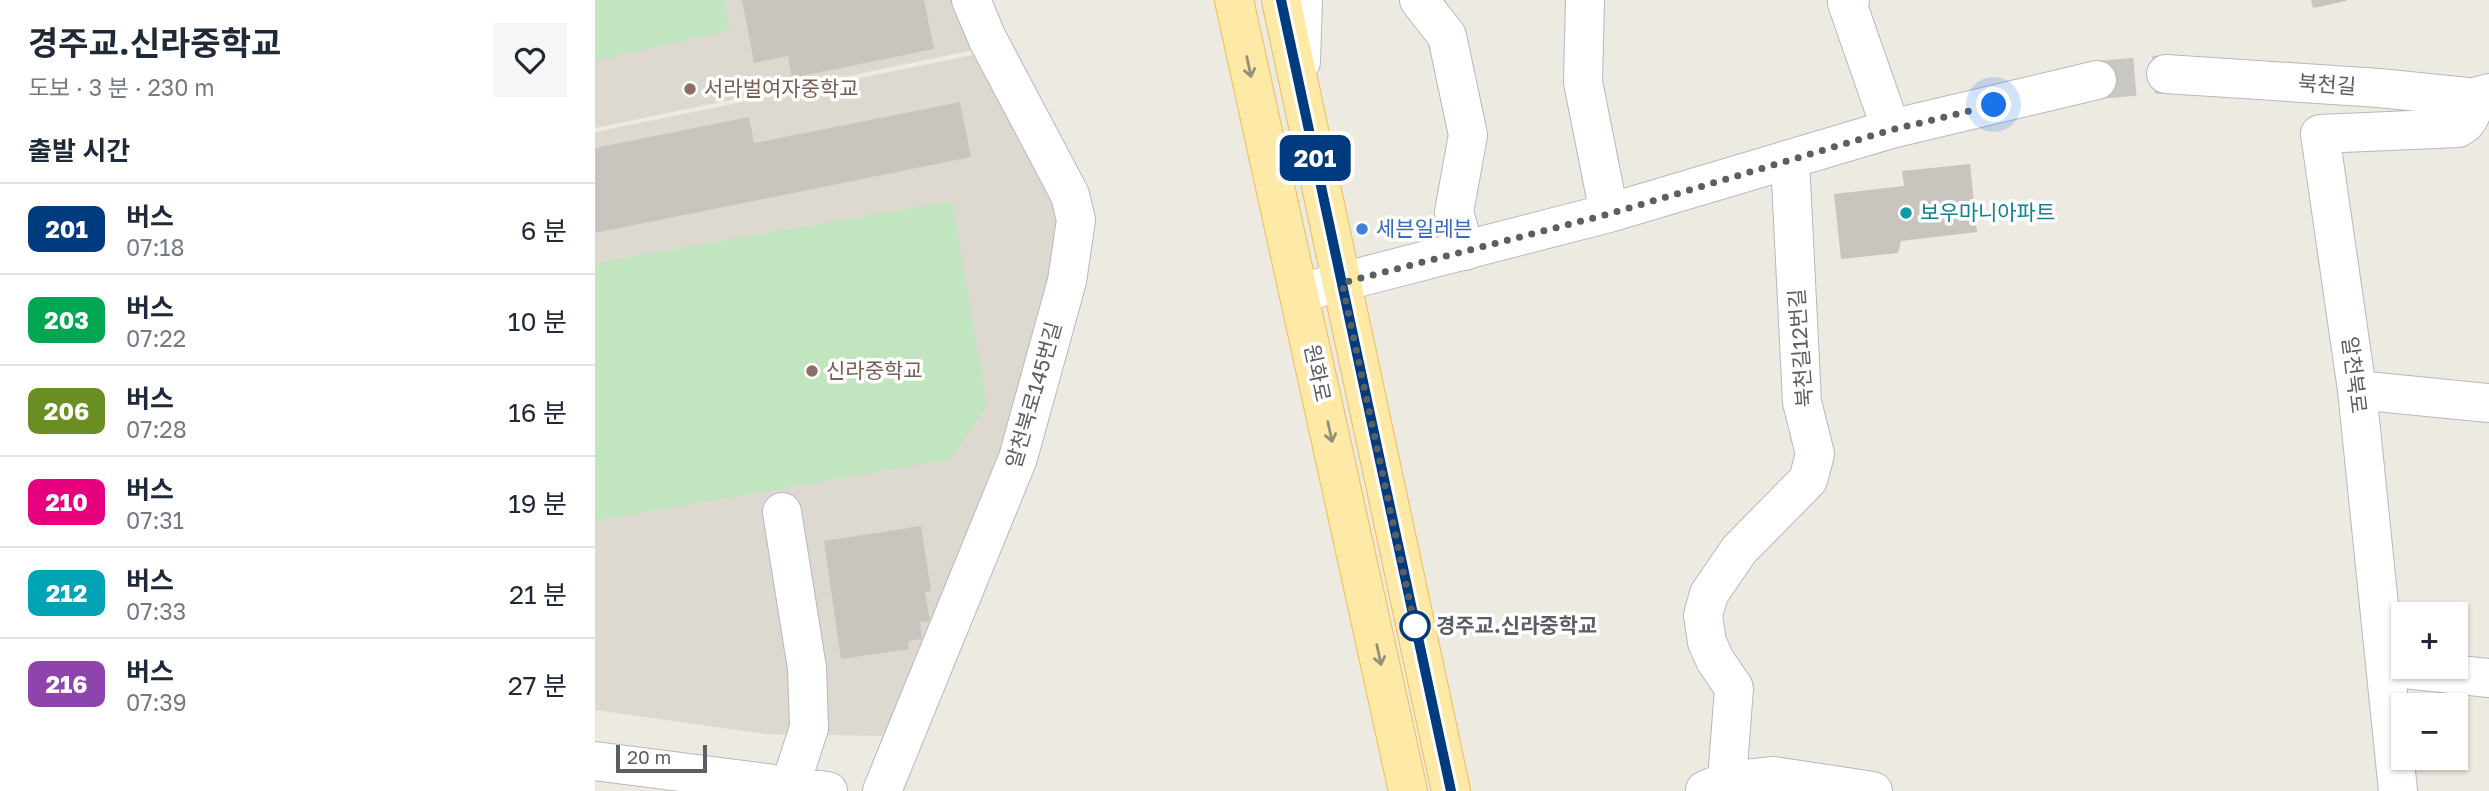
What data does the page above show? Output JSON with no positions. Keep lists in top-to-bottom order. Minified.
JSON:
{"streets":{"main road":["원화로"],"street":["북천길","북천길12번길","알천북로","알천북로145번길"]},"crossings":[["북천길","알천북로"]],"places":["서라벌여자중학교","보우마니아파트","세븐일레븐","신라중학교","경주교.신라중학교"],"lines":["bus line 201"],"scale_bar":"20 m","page":{"heading":[["경주교.신라중학교","도보 · 3 분 · 230 m"],"출발 시간"],"on_map":"201","list":[{"mark":"201","name":"버스","note":"07:18","value":"6 분"},{"mark":"203","name":"버스","note":"07:22","value":"10 분"},{"mark":"206","name":"버스","note":"07:28","value":"16 분"},{"mark":"210","name":"버스","note":"07:31","value":"19 분"},{"mark":"212","name":"버스","note":"07:33","value":"21 분"},{"mark":"216","name":"버스","note":"07:39","value":"27 분"}],"map_buttons":["+","−"],"scale":"20 m"}}
